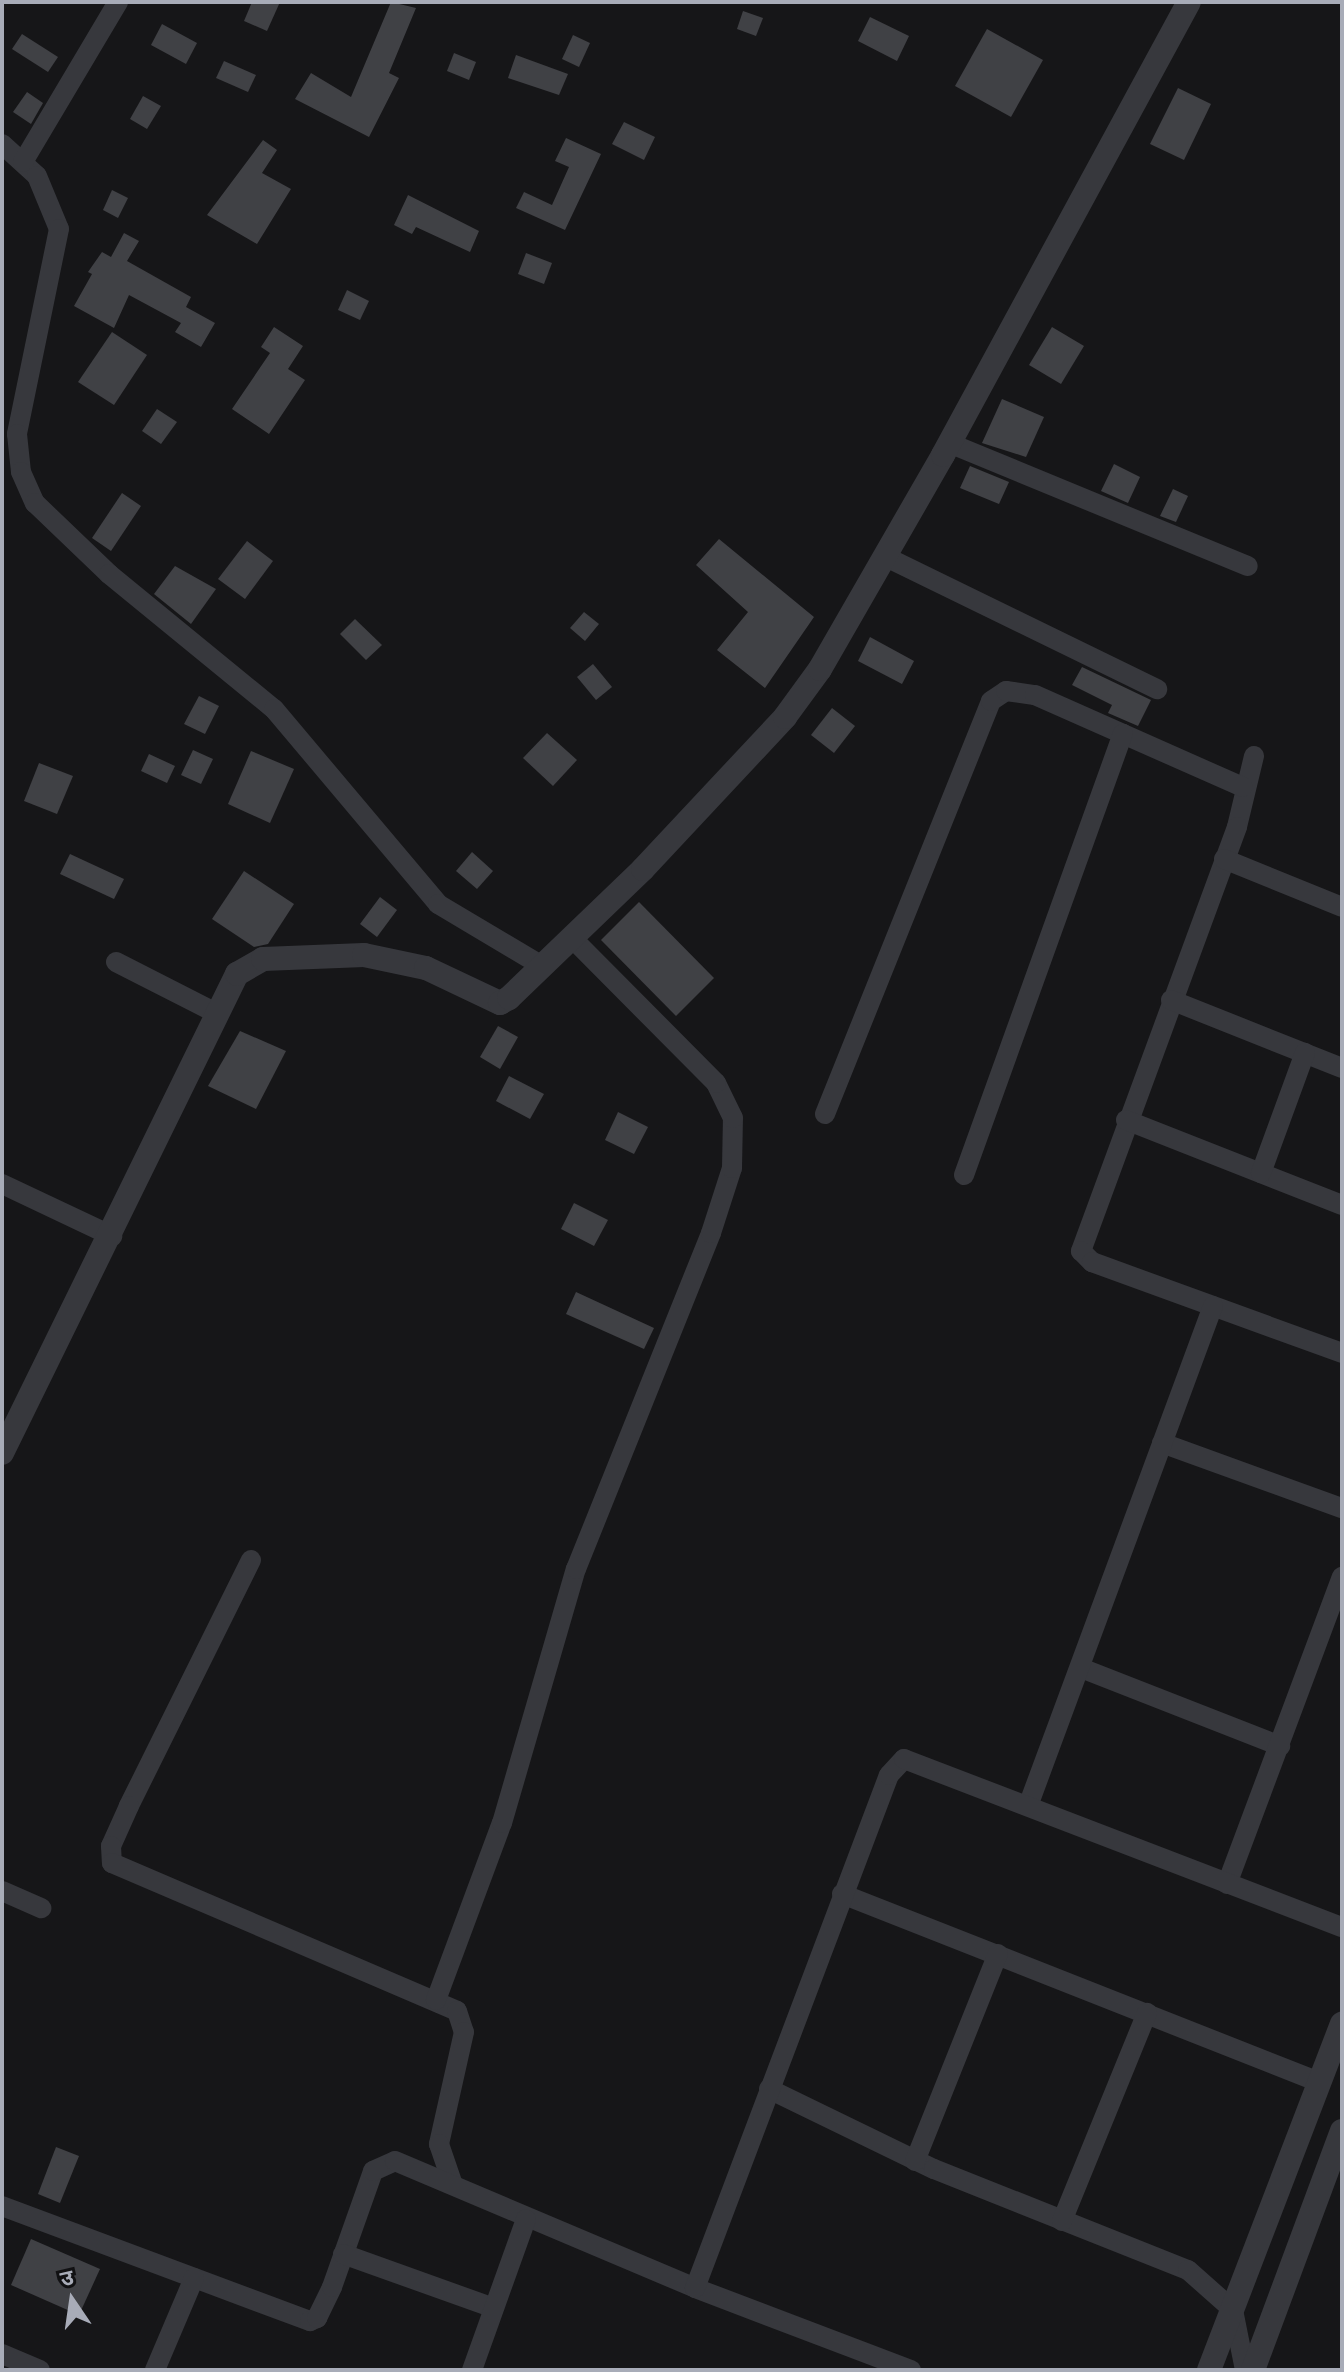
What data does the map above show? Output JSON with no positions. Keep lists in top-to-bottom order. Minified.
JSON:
{"north":"top"}
